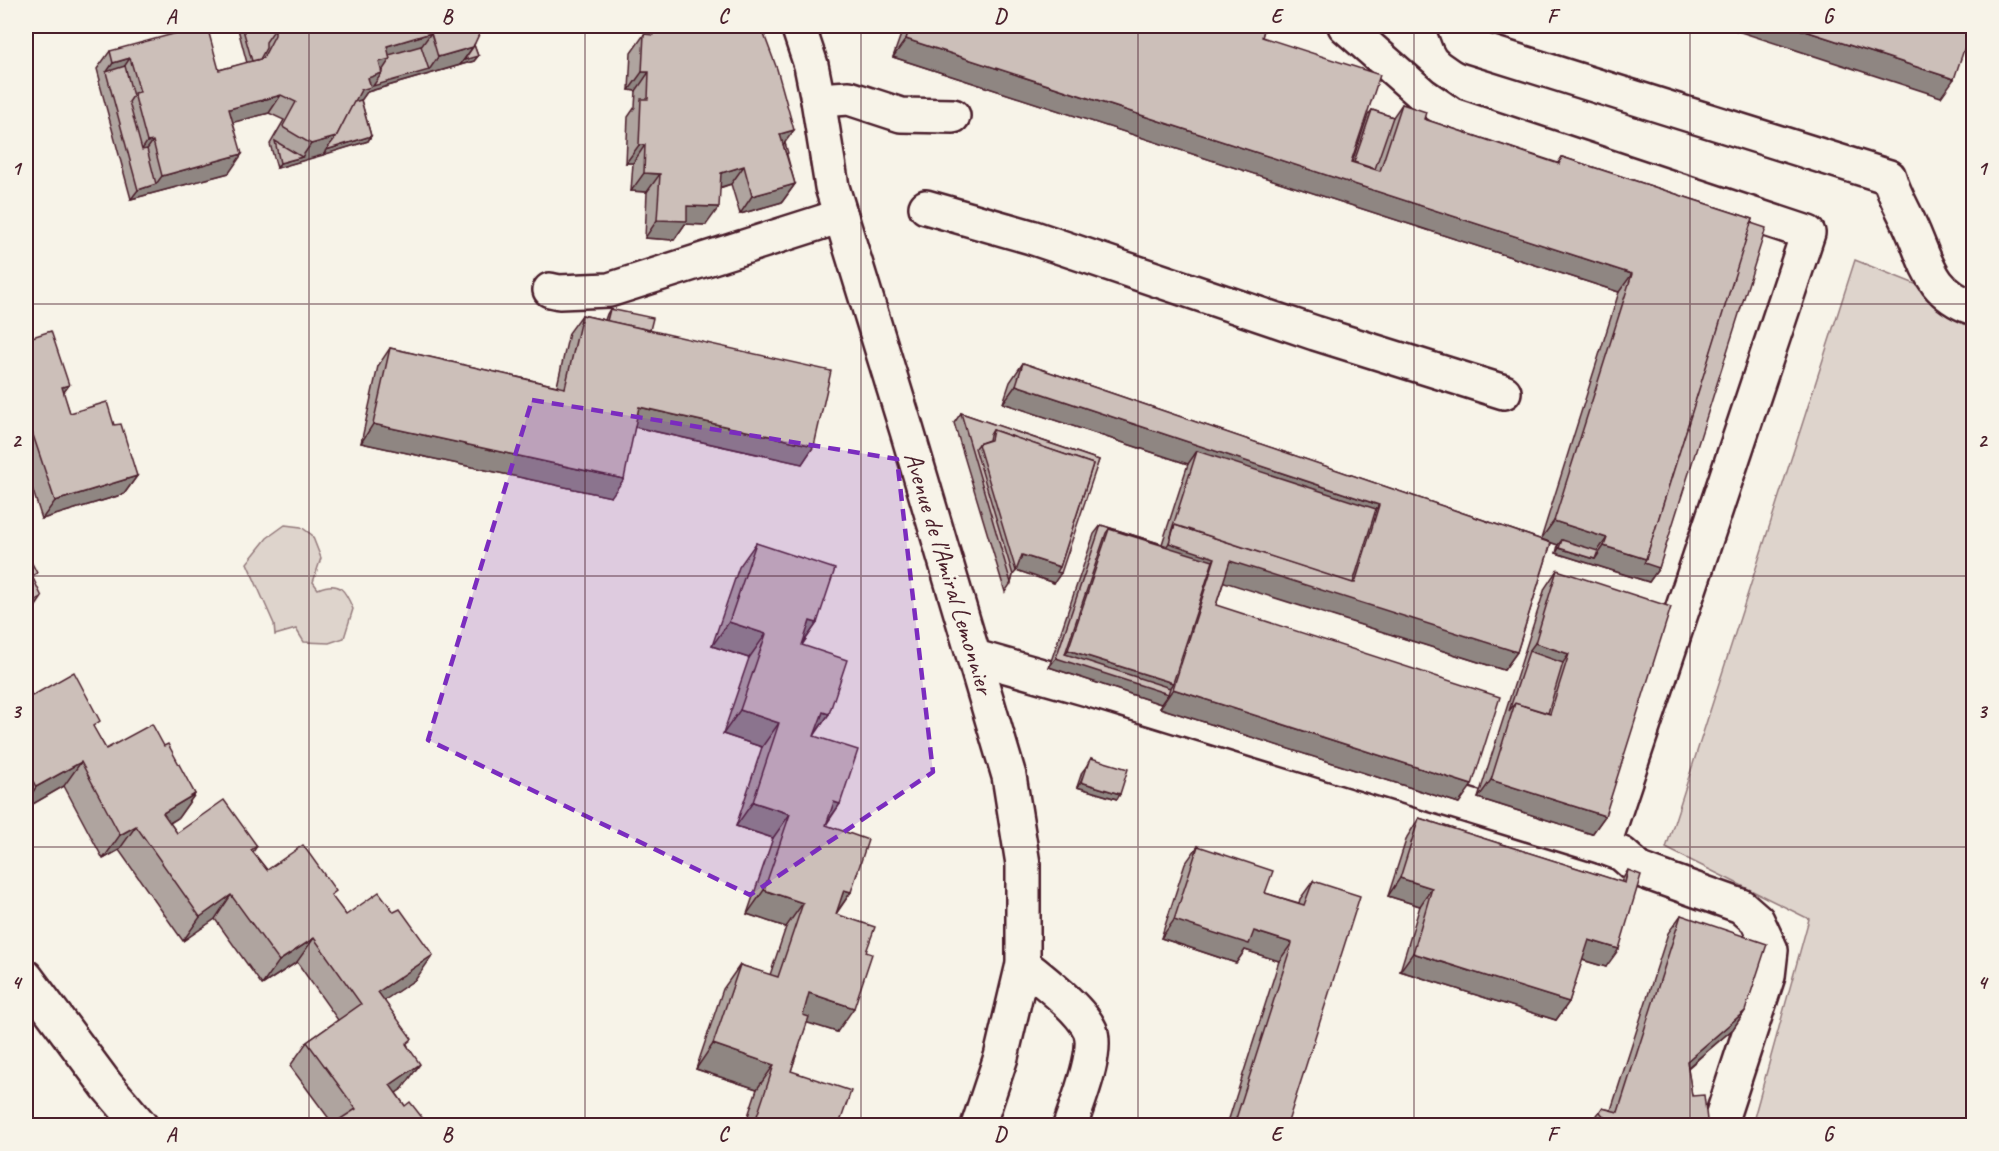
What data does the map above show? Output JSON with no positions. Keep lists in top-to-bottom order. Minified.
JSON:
{"streets":{"street":["Avenue de l'Amiral Lemonnier"]},"grid":{"columns":["A","B","C","D","E","F","G"],"rows":["1","2","3","4"]}}
